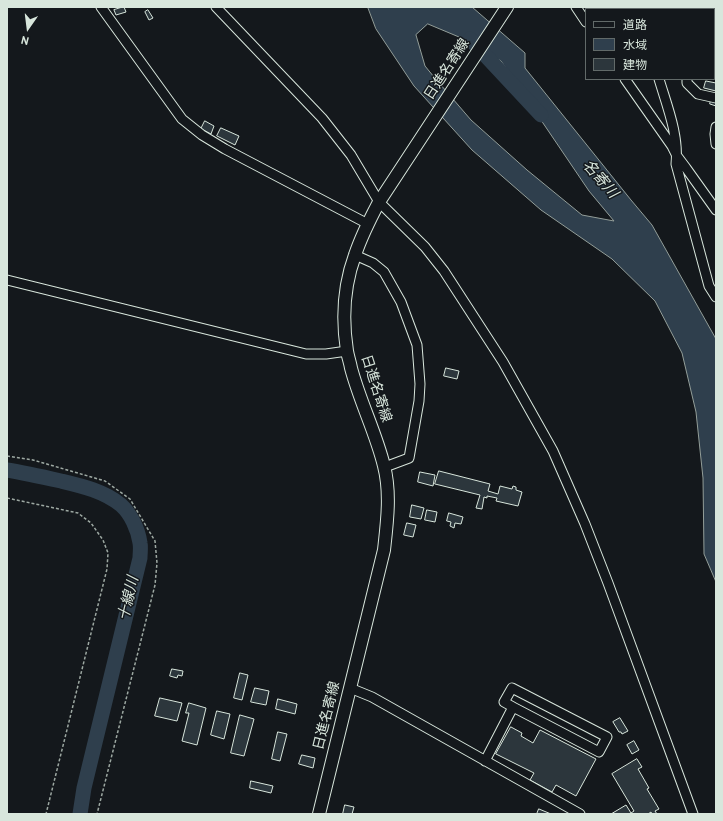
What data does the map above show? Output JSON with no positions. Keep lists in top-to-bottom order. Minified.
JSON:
{"streets":{"main road":["日進名寄線"]},"water":["名寄川","十線川"],"legend":["道路","水域","建物"],"north":"bottom"}
